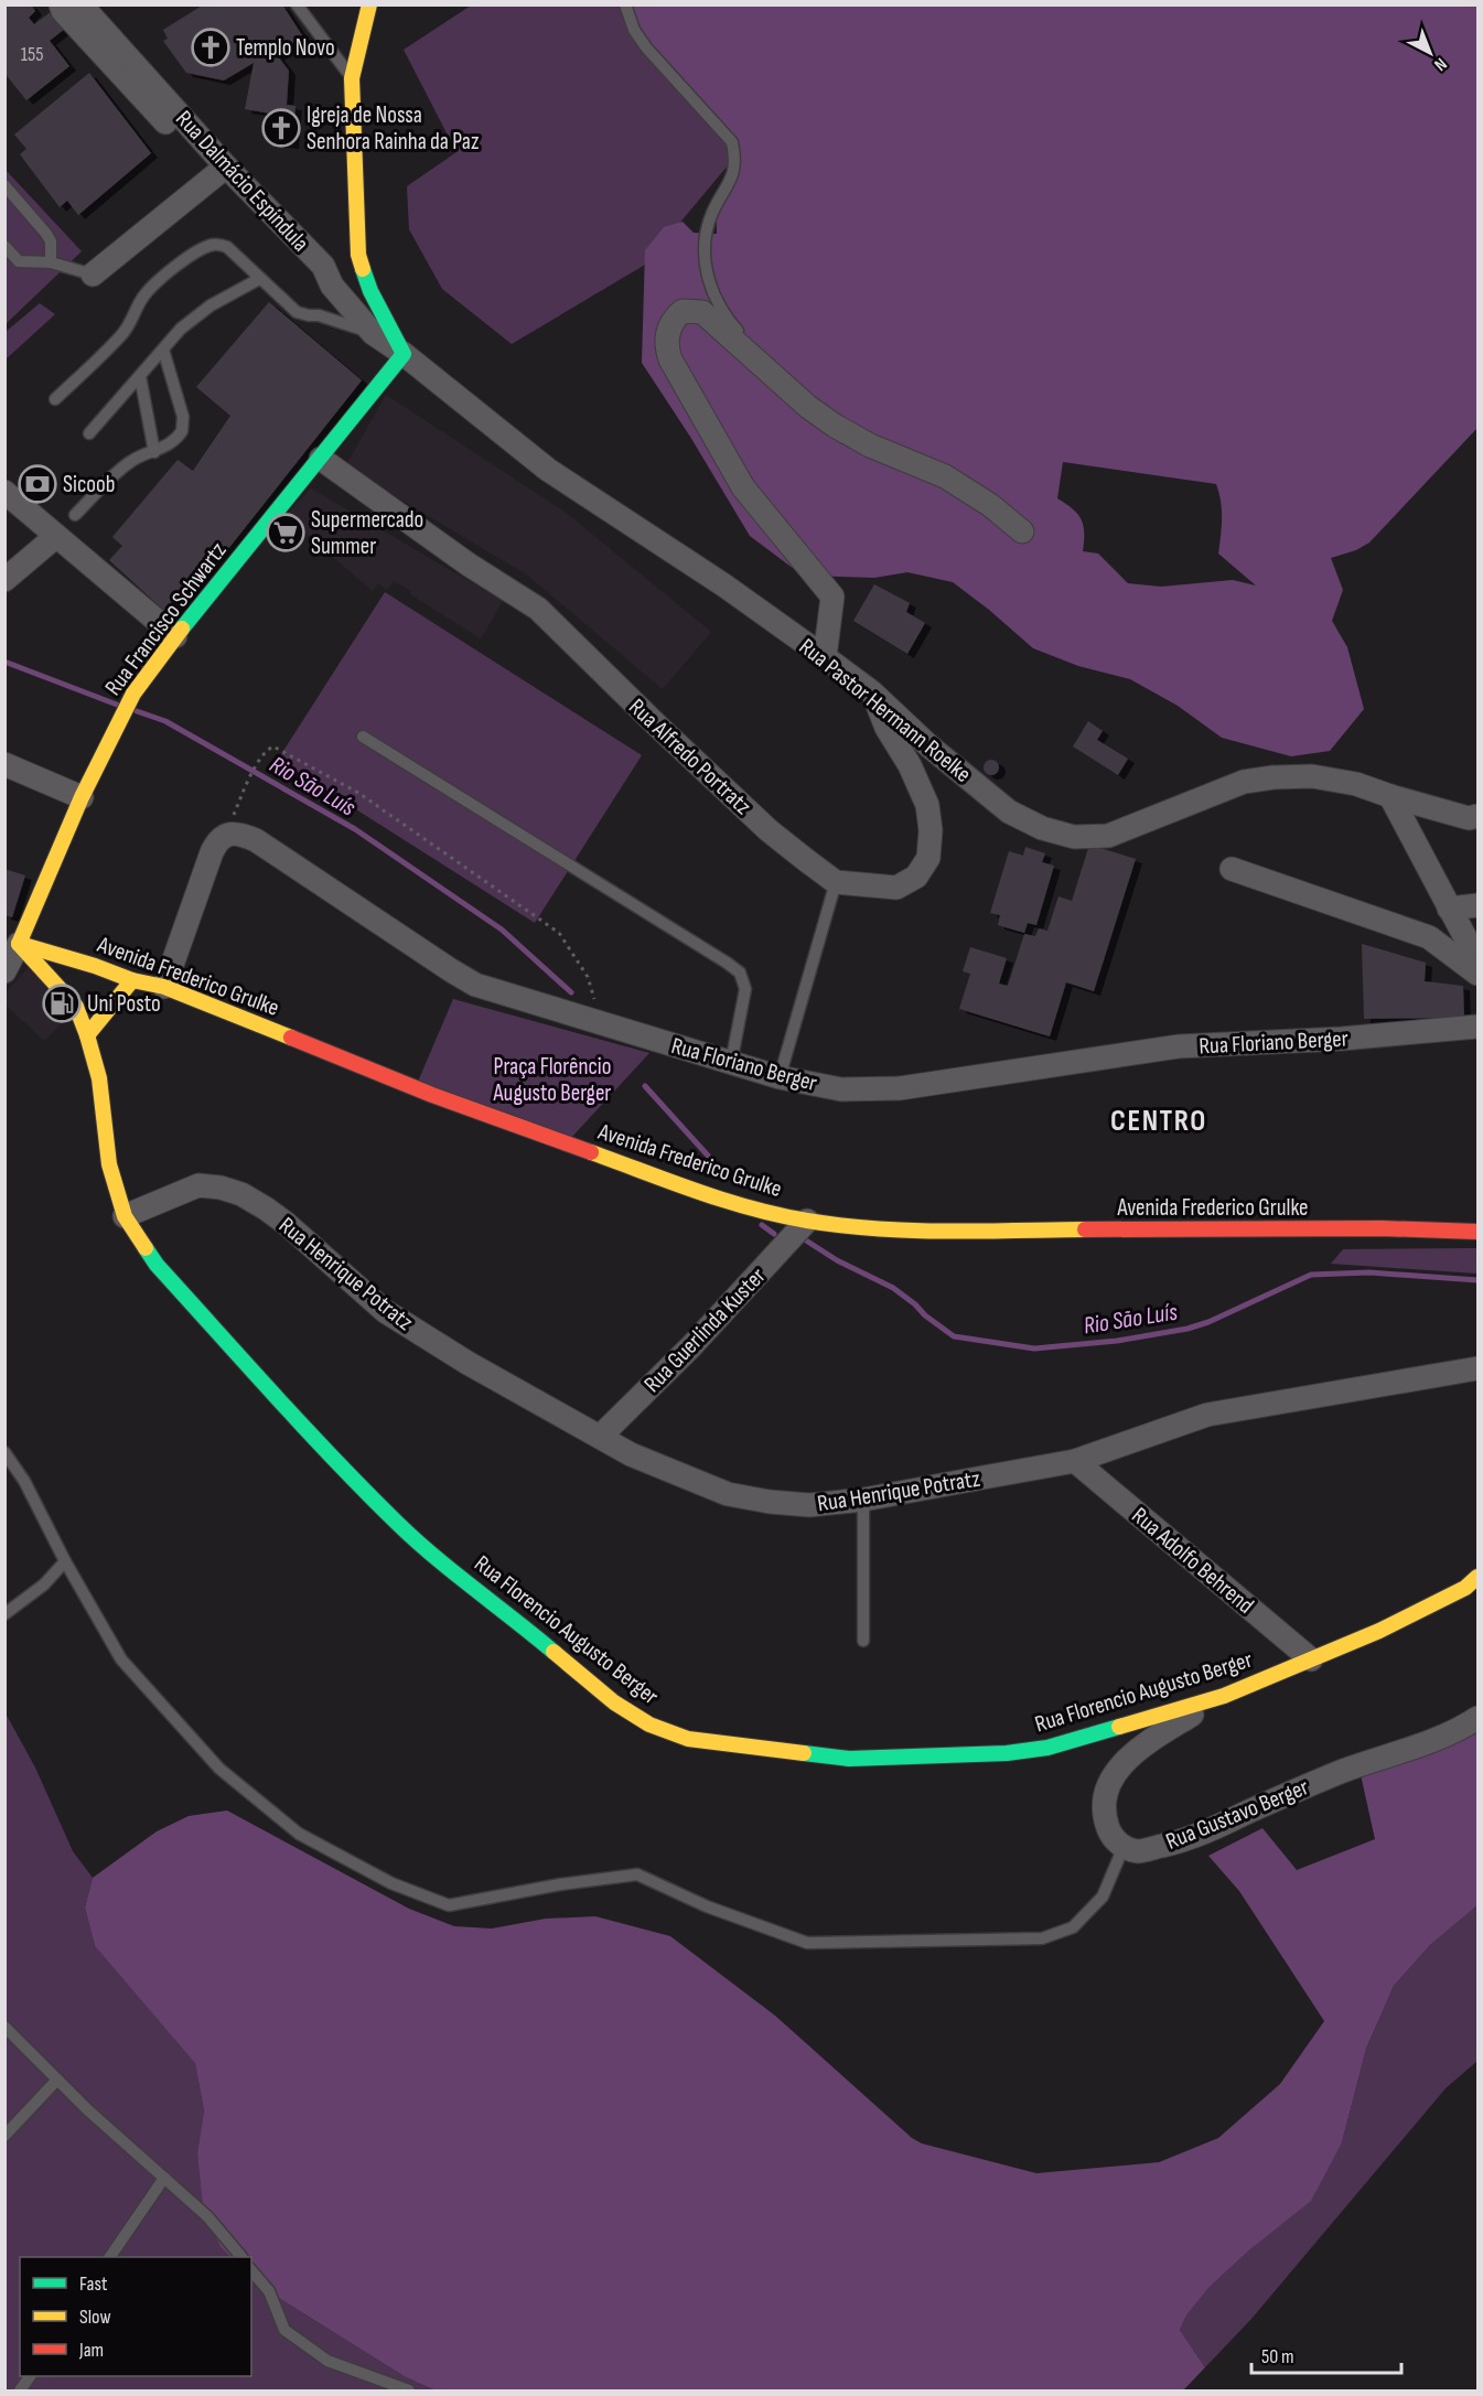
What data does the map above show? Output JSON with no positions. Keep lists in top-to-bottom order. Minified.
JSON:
{"streets":{"main road":["Rua Francisco Schwartz","Avenida Frederico Grulke","Rua Florencio Augusto Berger"],"street":["Rua Dalmácio Espíndula","Rua Pastor Hermann Roelke","Rua Alfredo Portratz","Rua Floriano Berger","Rua Henrique Potratz","Rua Guerlinda Kuster","Rua Adolfo Behrend","Rua Gustavo Berger"]},"crossings":[["Rua Dalmácio Espíndula","Rua Francisco Schwartz"],["Rua Dalmácio Espíndula","Rua Pastor Hermann Roelke"],["Rua Francisco Schwartz","Rua Pastor Hermann Roelke"],["Rua Francisco Schwartz","Rua Alfredo Portratz"],["Rua Francisco Schwartz","Avenida Frederico Grulke"],["Rua Francisco Schwartz","Rua Florencio Augusto Berger"],["Avenida Frederico Grulke","Rua Guerlinda Kuster"],["Avenida Frederico Grulke","Rua Florencio Augusto Berger"],["Rua Henrique Potratz","Rua Guerlinda Kuster"],["Rua Henrique Potratz","Rua Adolfo Behrend"],["Rua Henrique Potratz","Rua Florencio Augusto Berger"],["Rua Adolfo Behrend","Rua Florencio Augusto Berger"]],"districts":["CENTRO"],"water":["Rio São Luís"],"parks":["Praça Florêncio Augusto Berger"],"places":{"church":["Templo Novo","Igreja de Nossa Senhora Rainha da Paz"],"bank":["Sicoob"],"supermarket":["Supermercado Summer"],"fuel station":["Uni Posto"]},"house_numbers":["155"],"legend":["Fast","Slow","Jam"],"scale_bar":"50 m","north":"bottom right"}
